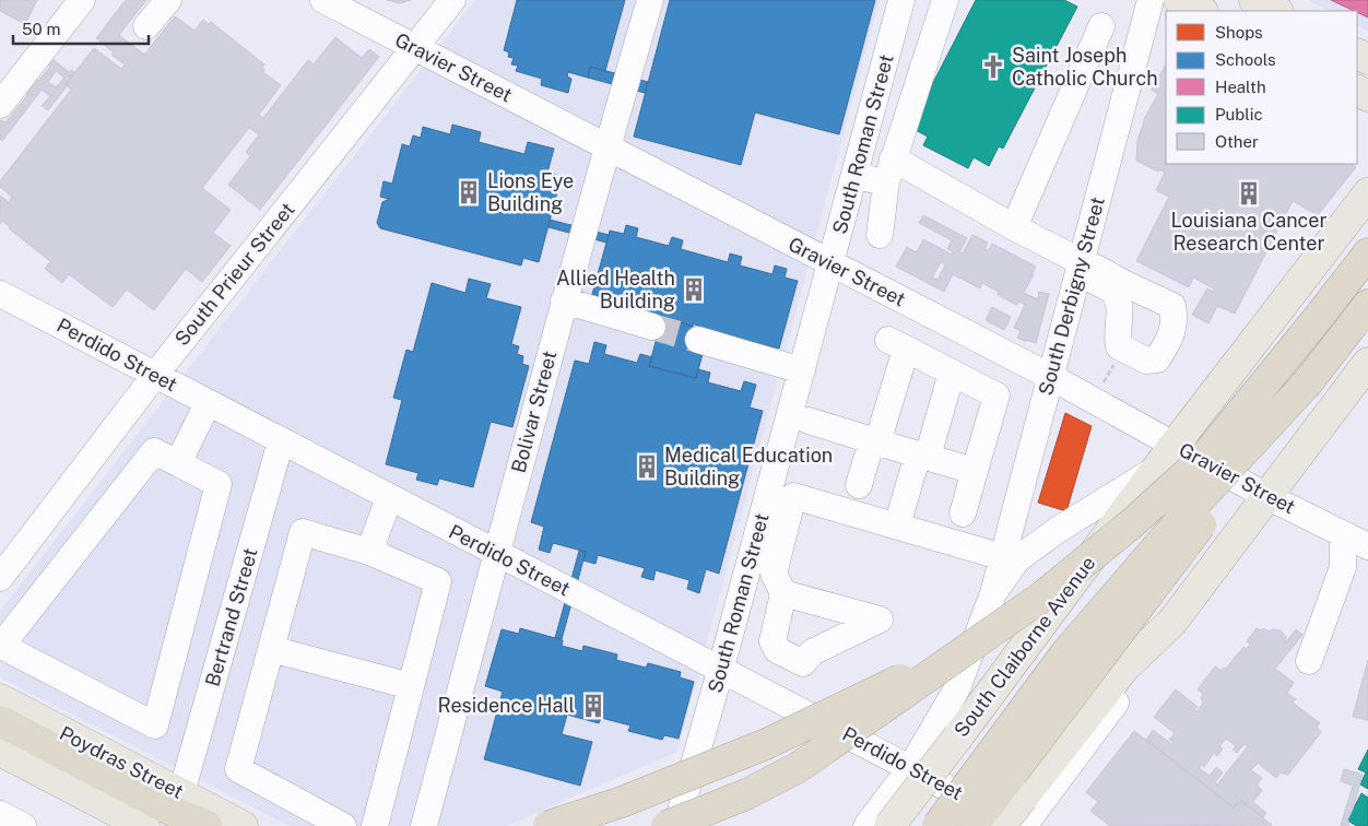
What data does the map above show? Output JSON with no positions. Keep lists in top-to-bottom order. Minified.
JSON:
{"streets":{"main road":["South Claiborne Avenue","Poydras Street"],"street":["Gravier Street","South Roman Street","South Prieur Street","South Derbigny Street","Perdido Street","Bolivar Street","Bertrand Street"]},"crossings":[["Gravier Street","South Roman Street"],["Gravier Street","South Prieur Street"],["Gravier Street","South Derbigny Street"],["Gravier Street","Bolivar Street"],["Gravier Street","South Claiborne Avenue"],["South Roman Street","Perdido Street"],["South Prieur Street","Perdido Street"],["South Derbigny Street","South Claiborne Avenue"],["Perdido Street","Bolivar Street"],["Perdido Street","Bertrand Street"],["Perdido Street","South Claiborne Avenue"],["Bertrand Street","Poydras Street"]],"places":{"church":["Saint Joseph Catholic Church"],"building":["Lions Eye Building","Louisiana Cancer Research Center","Allied Health Building","Medical Education Building","Residence Hall"]},"legend":["Shops","Schools","Health","Public","Other"],"scale_bar":"50 m"}
